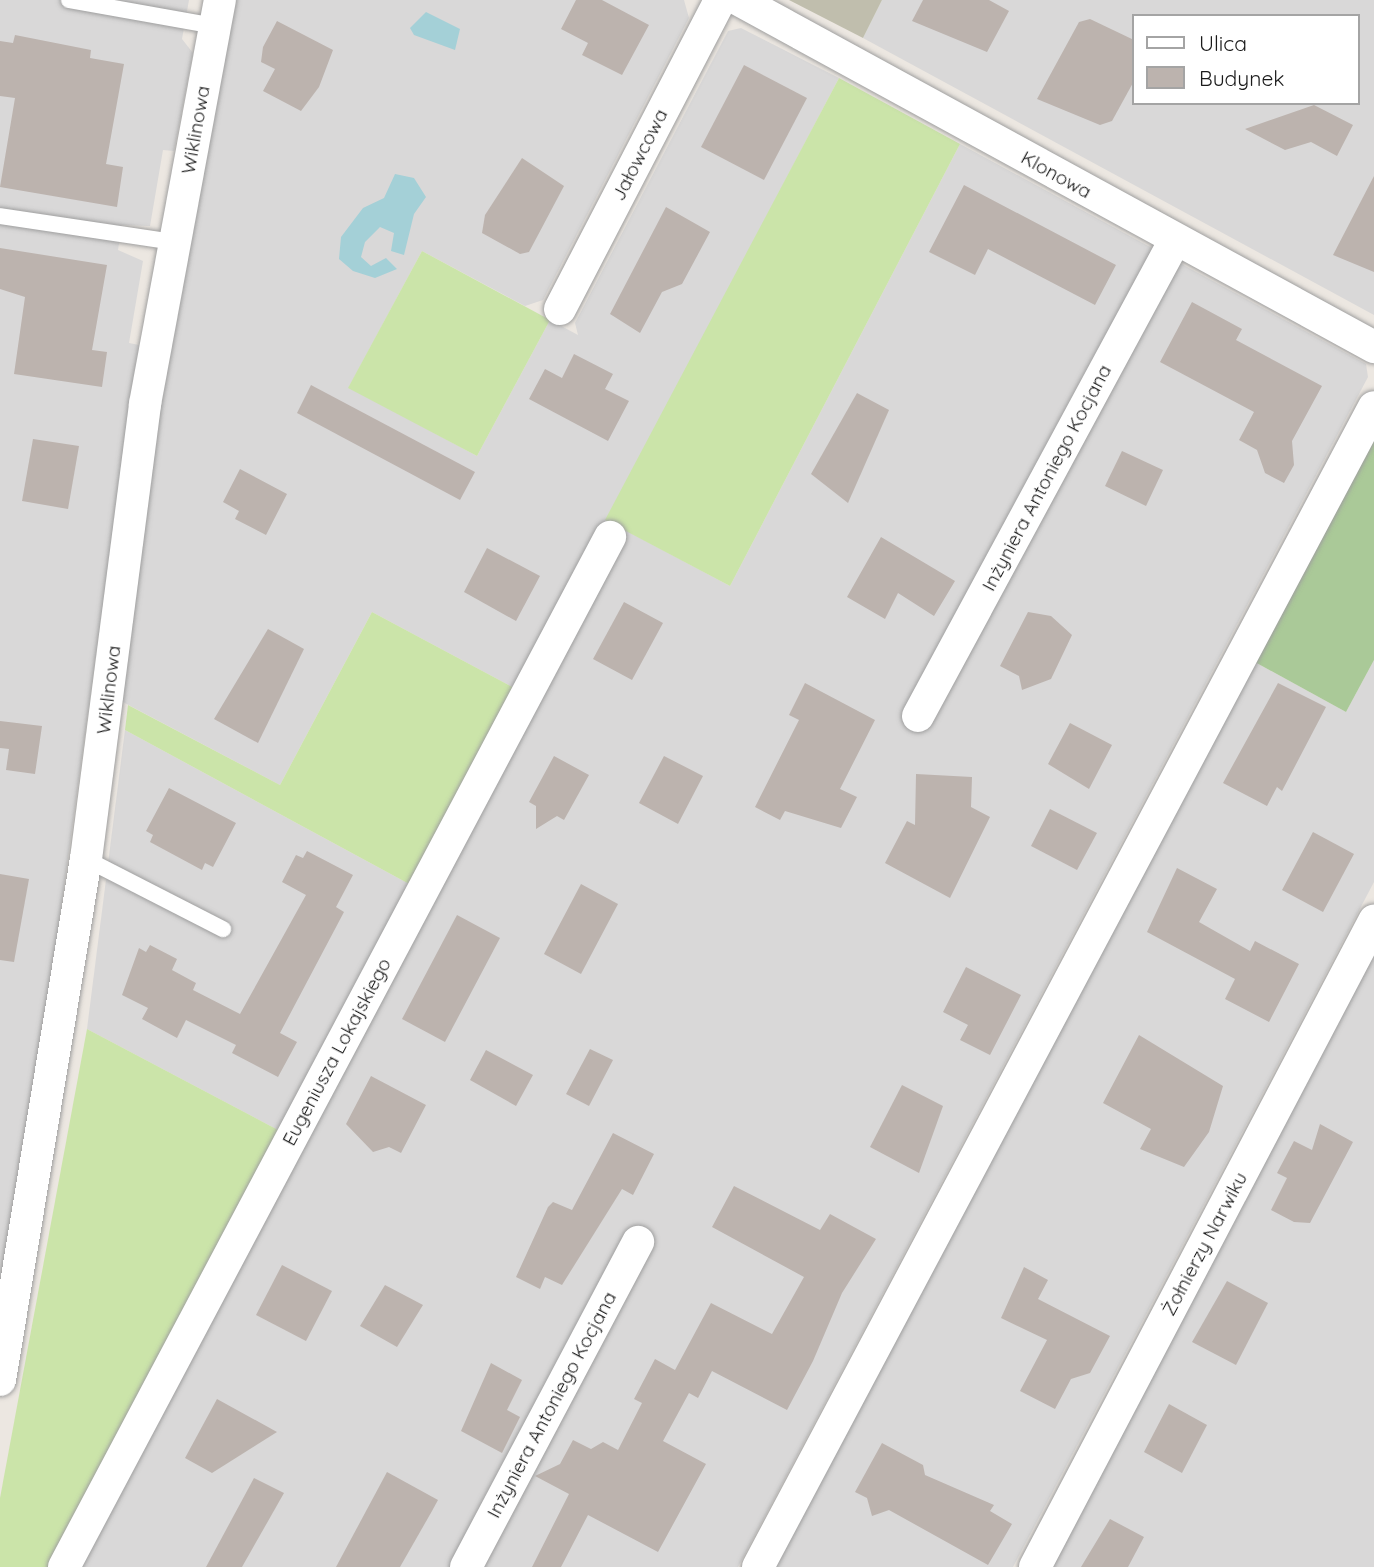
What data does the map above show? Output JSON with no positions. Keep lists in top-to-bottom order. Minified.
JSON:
{"streets":{"street":["Wiklinowa","Jałowcowa","Klonowa","Inżyniera Antoniego Kocjana","Eugeniusza Lokajskiego","Żołnierzy Narwiku"]},"crossings":[["Klonowa","Inżyniera Antoniego Kocjana"]],"legend":["Ulica","Budynek"]}
